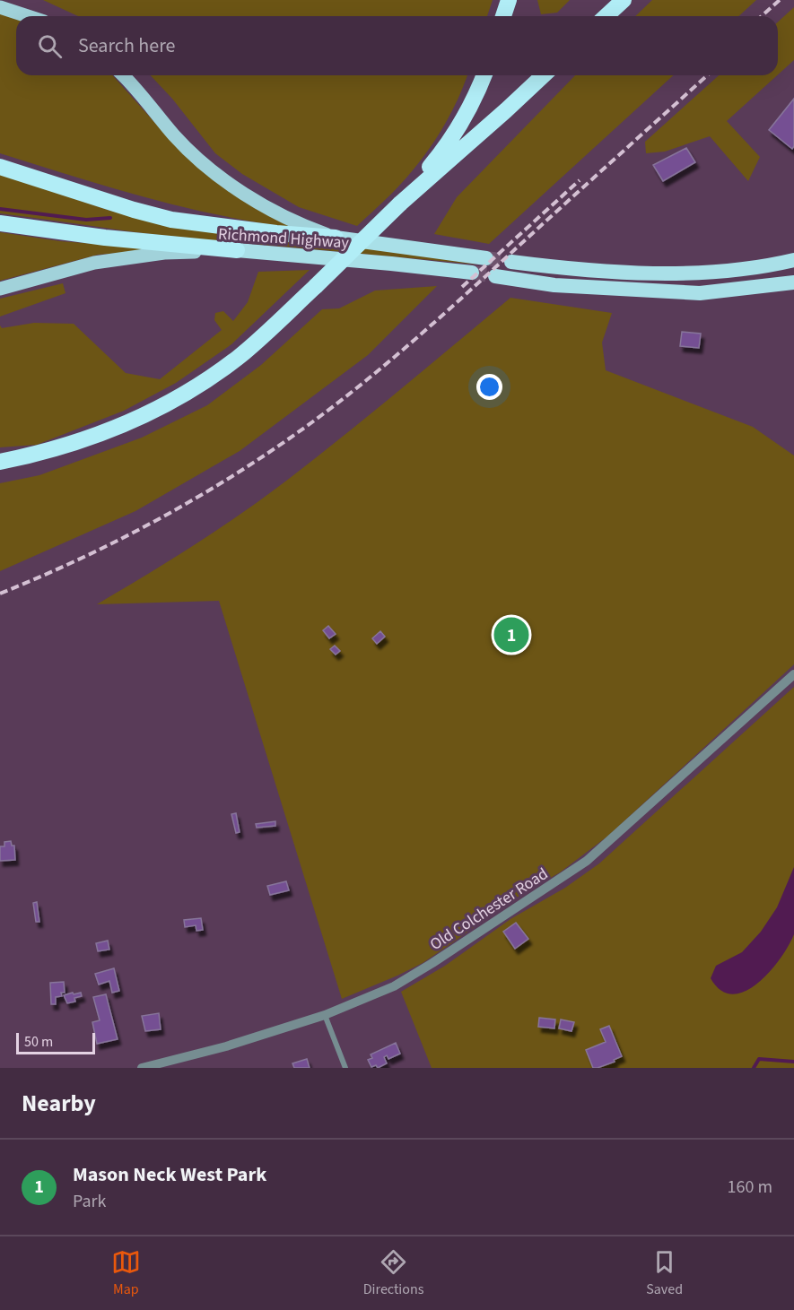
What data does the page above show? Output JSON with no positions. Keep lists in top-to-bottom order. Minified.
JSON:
{"streets":{"highway":["Richmond Highway"],"street":["Old Colchester Road"]},"scale_bar":"50 m","page":{"search":"Search here","pins":"1","scale":"50 m","heading":"Nearby","list":[{"mark":"1","name":"Mason Neck West Park","note":"Park","value":"160 m"}],"nav":["Map","Directions","Saved"]}}
